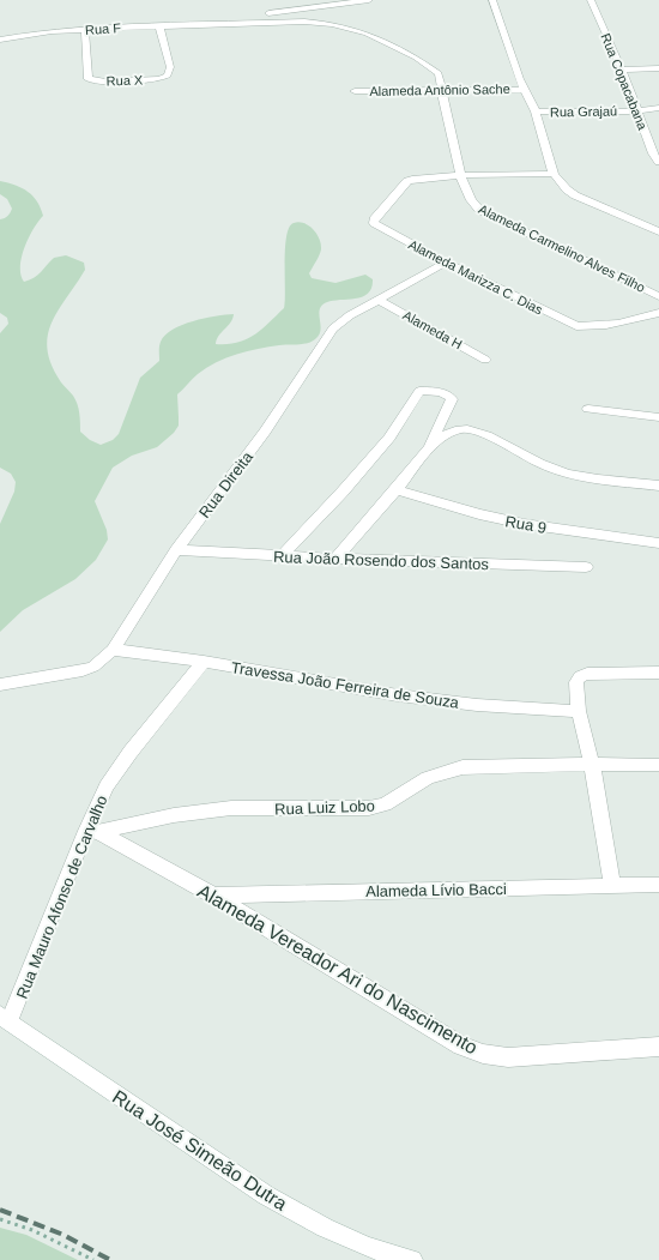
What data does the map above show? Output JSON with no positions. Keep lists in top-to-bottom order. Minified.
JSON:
{"streets":{"street":["Rua F","Rua X","Rua Copacabana","Alameda Antônio Sache","Rua Grajaú","Alameda Carmelino Alves Filho","Alameda Marizza C. Dias","Alameda H","Rua Direita","Rua 9","Rua João Rosendo dos Santos","Travessa João Ferreira de Souza","Rua Luiz Lobo","Alameda Lívio Bacci","Rua Mauro Afonso de Carvalho","Alameda Vereador Ari do Nascimento","Rua José Simeão Dutra"]},"crossings":[["Rua F","Rua X"],["Rua F","Alameda Carmelino Alves Filho"],["Rua Copacabana","Rua Grajaú"],["Alameda Antônio Sache","Alameda Carmelino Alves Filho"],["Alameda Carmelino Alves Filho","Alameda Marizza C. Dias"],["Alameda Marizza C. Dias","Rua Direita"],["Alameda H","Rua Direita"],["Rua Direita","Rua João Rosendo dos Santos"],["Rua Direita","Travessa João Ferreira de Souza"],["Travessa João Ferreira de Souza","Rua Mauro Afonso de Carvalho"],["Rua Luiz Lobo","Rua Mauro Afonso de Carvalho"],["Rua Luiz Lobo","Alameda Vereador Ari do Nascimento"],["Alameda Lívio Bacci","Alameda Vereador Ari do Nascimento"],["Rua Mauro Afonso de Carvalho","Alameda Vereador Ari do Nascimento"],["Rua Mauro Afonso de Carvalho","Rua José Simeão Dutra"]]}
